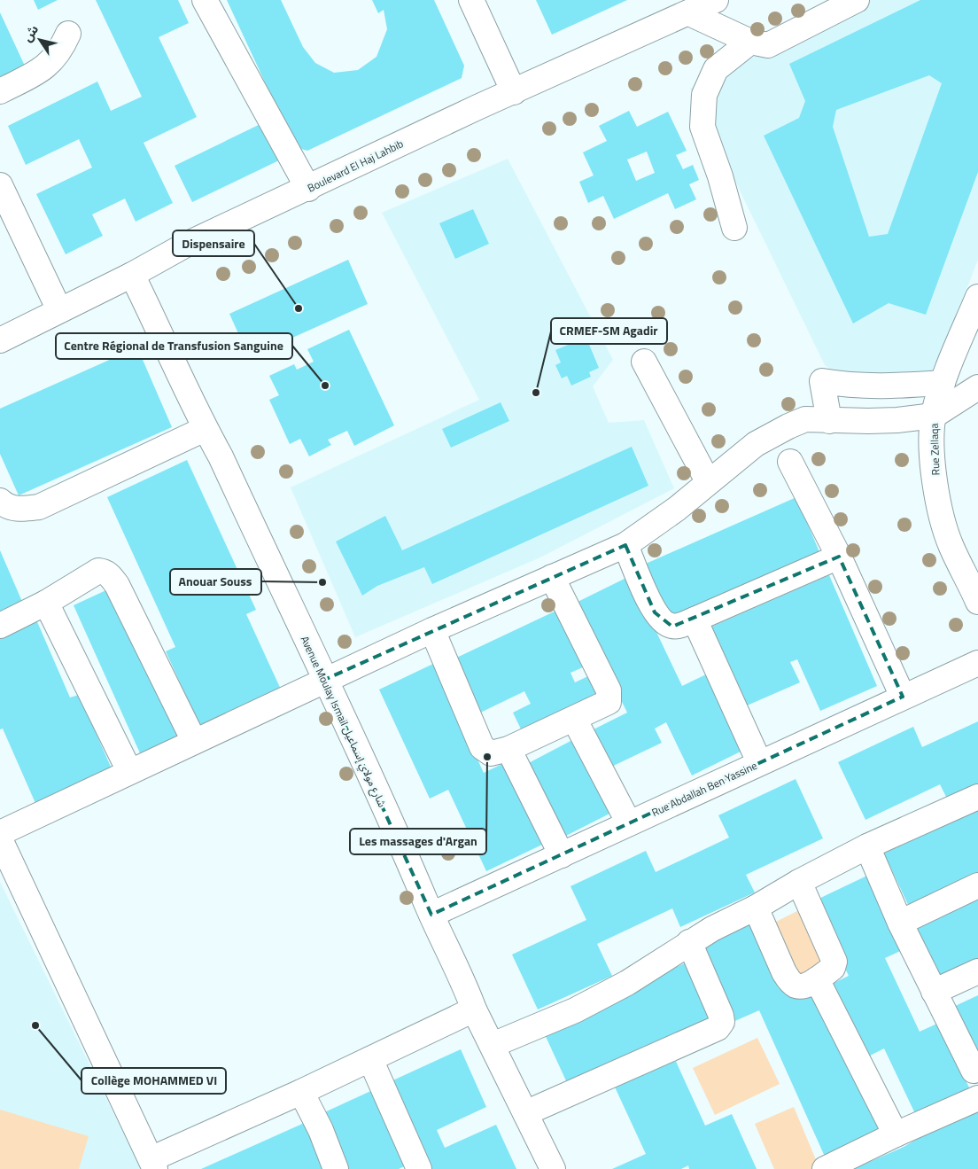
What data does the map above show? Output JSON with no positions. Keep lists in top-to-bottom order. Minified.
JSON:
{"streets":{"street":["Boulevard El Haj Lahbib","Rue Zellaqa","Avenue Moulay Ismail شارع مولاي إسماعيل","Rue Abdallah Ben Yassine"]},"crossings":[["Boulevard El Haj Lahbib","Avenue Moulay Ismail شارع مولاي إسماعيل"],["Avenue Moulay Ismail شارع مولاي إسماعيل","Rue Abdallah Ben Yassine"]],"places":["Dispensaire","Centre Régional de Transfusion Sanguine","CRMEF-SM Agadir","Anouar Souss","Les massages d'Argan","Collège MOHAMMED VI"],"north":"top left"}
